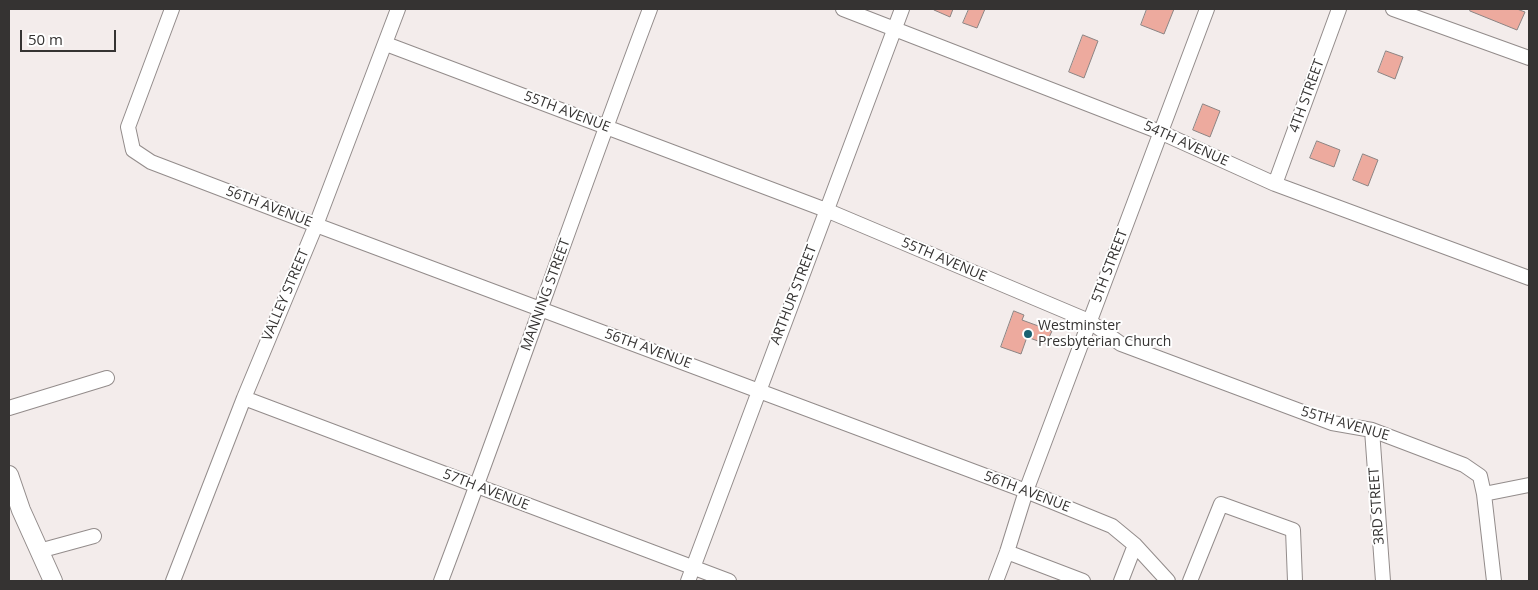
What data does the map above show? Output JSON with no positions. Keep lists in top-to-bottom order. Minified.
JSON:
{"streets":{"street":["4TH STREET","55TH AVENUE","54TH AVENUE","56TH AVENUE","5TH STREET","VALLEY STREET","MANNING STREET","ARTHUR STREET","57TH AVENUE","3RD STREET"]},"crossings":[["4TH STREET","54TH AVENUE"],["55TH AVENUE","5TH STREET"],["55TH AVENUE","VALLEY STREET"],["55TH AVENUE","MANNING STREET"],["55TH AVENUE","ARTHUR STREET"],["55TH AVENUE","3RD STREET"],["54TH AVENUE","5TH STREET"],["54TH AVENUE","ARTHUR STREET"],["56TH AVENUE","5TH STREET"],["56TH AVENUE","VALLEY STREET"],["56TH AVENUE","MANNING STREET"],["56TH AVENUE","ARTHUR STREET"],["VALLEY STREET","57TH AVENUE"],["MANNING STREET","57TH AVENUE"],["ARTHUR STREET","57TH AVENUE"]],"places":["Westminster Presbyterian Church"],"scale_bar":"50 m"}
